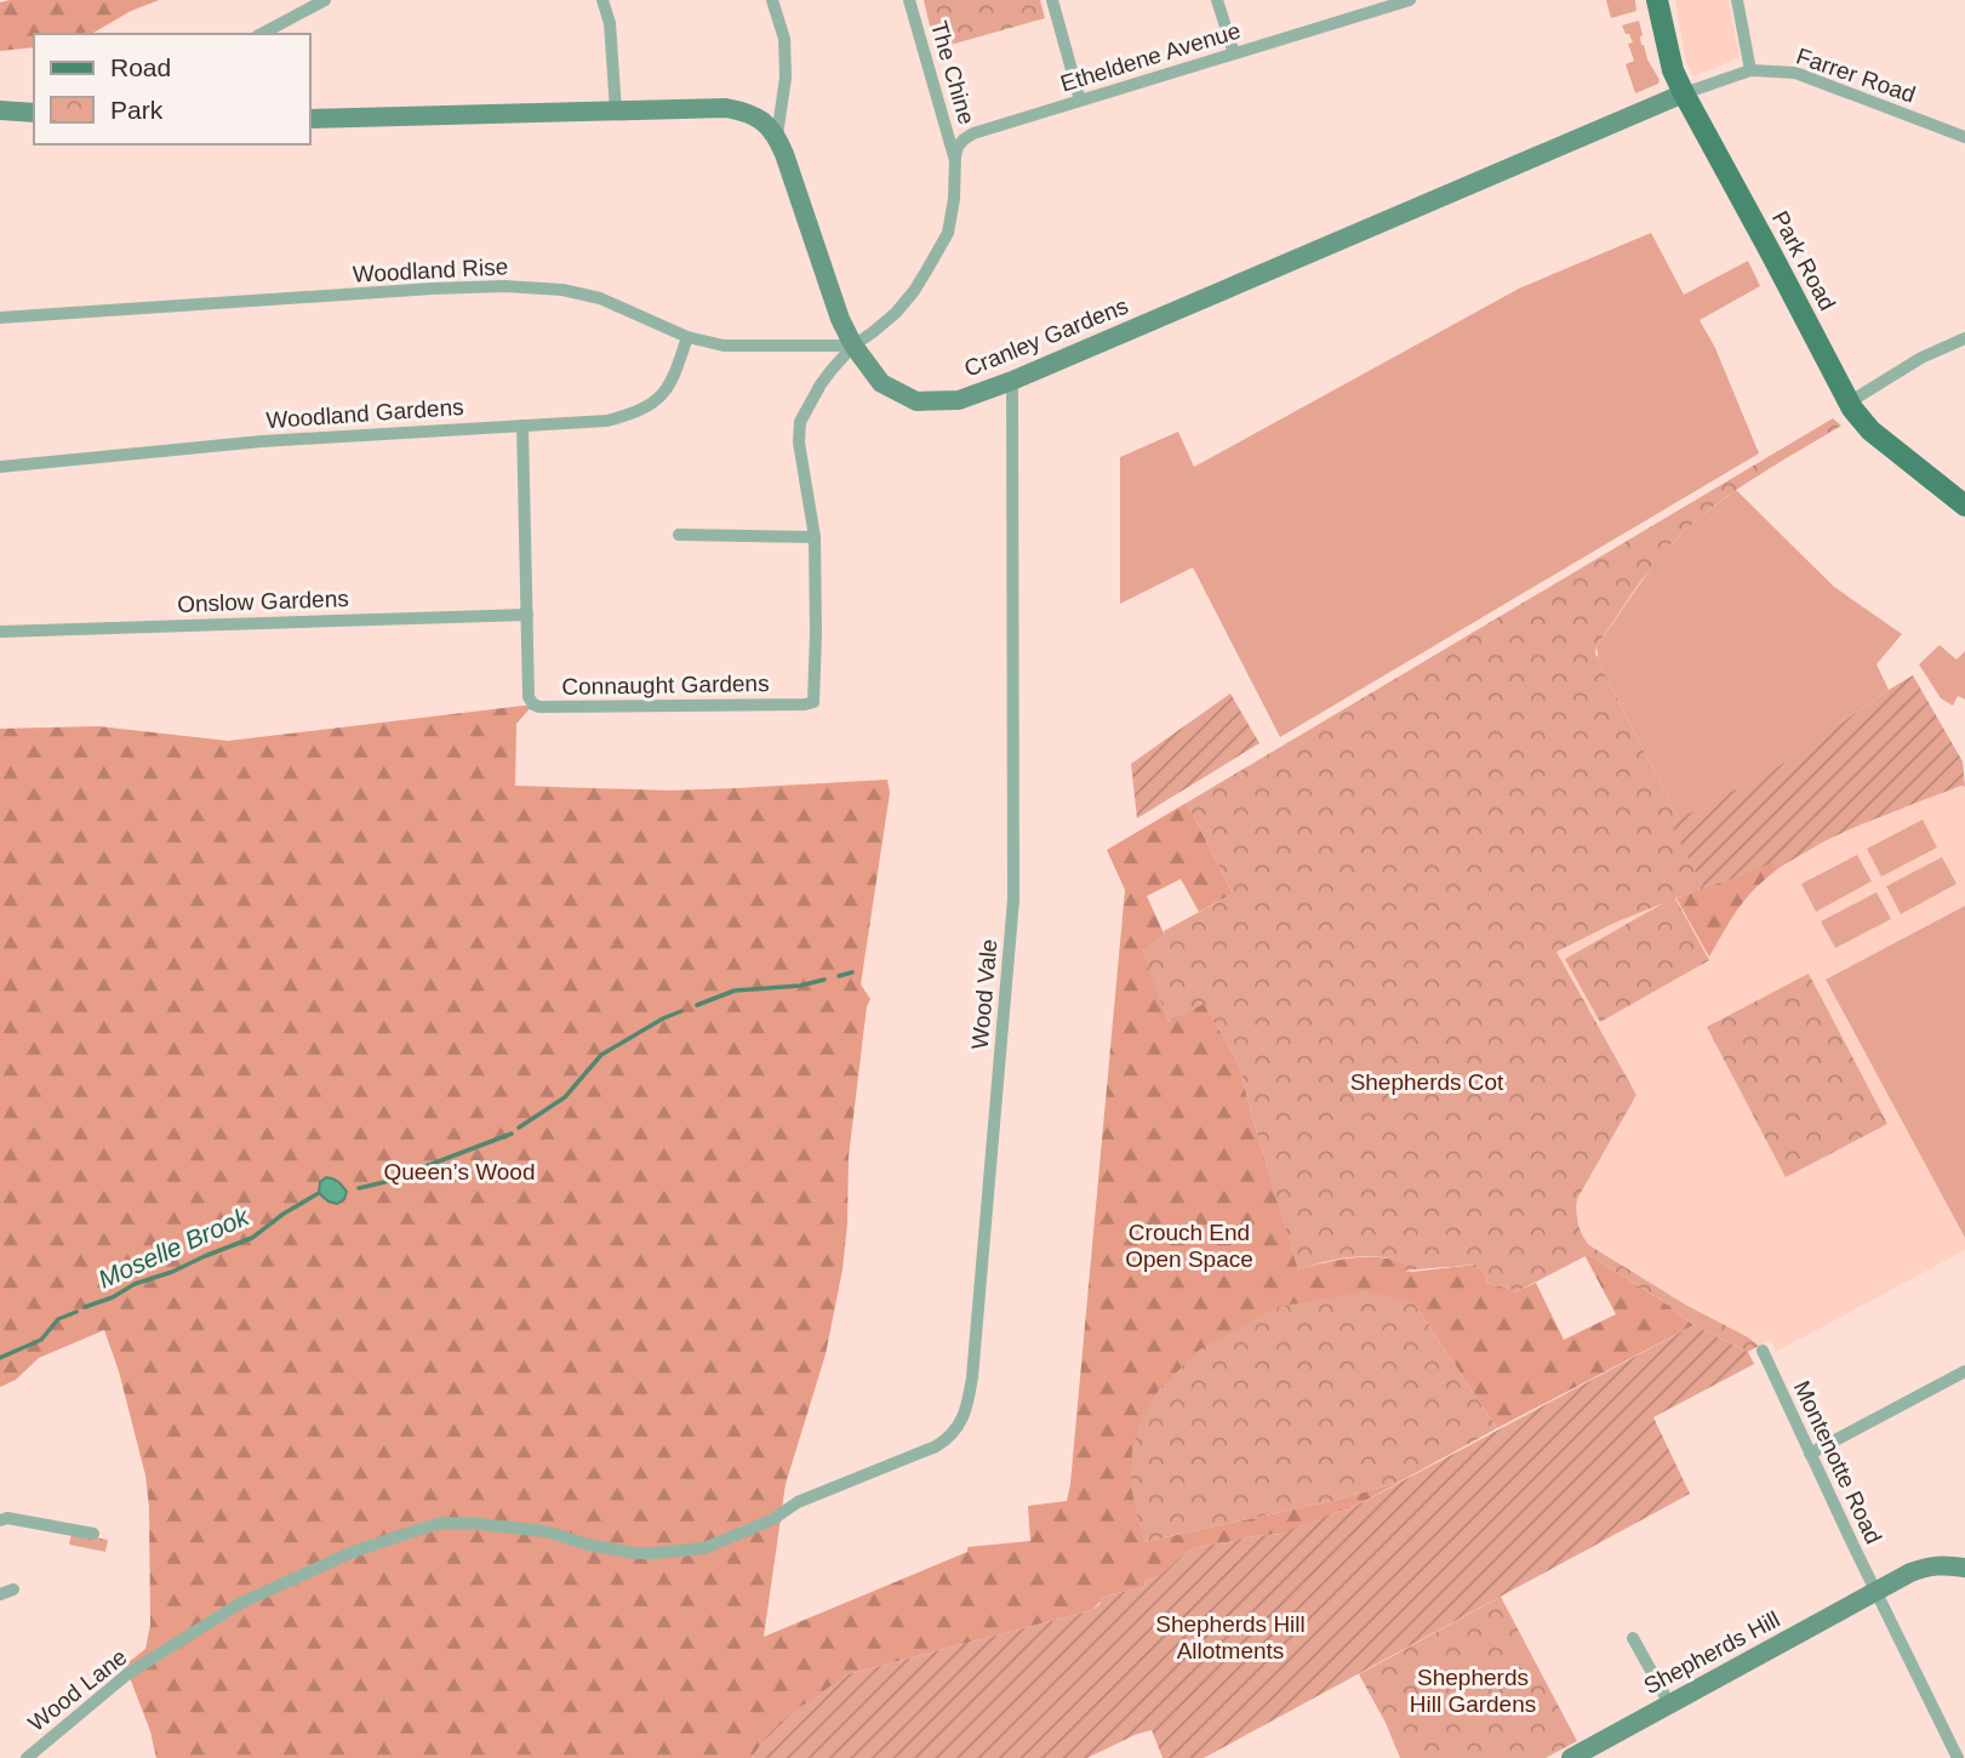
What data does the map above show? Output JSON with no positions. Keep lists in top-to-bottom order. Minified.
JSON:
{"streets":{"main road":["Park Road"],"street":["Etheldene Avenue","The Chine","Farrer Road","Woodland Rise","Cranley Gardens","Woodland Gardens","Onslow Gardens","Connaught Gardens","Wood Vale","Montenotte Road","Shepherds Hill","Wood Lane"]},"crossings":[["Etheldene Avenue","The Chine"],["The Chine","Woodland Rise"],["The Chine","Cranley Gardens"],["The Chine","Connaught Gardens"],["Farrer Road","Park Road"],["Farrer Road","Cranley Gardens"],["Park Road","Cranley Gardens"],["Woodland Rise","Cranley Gardens"],["Woodland Rise","Woodland Gardens"],["Woodland Rise","Connaught Gardens"],["Cranley Gardens","Connaught Gardens"],["Cranley Gardens","Wood Vale"],["Woodland Gardens","Connaught Gardens"],["Onslow Gardens","Connaught Gardens"],["Wood Vale","Wood Lane"],["Montenotte Road","Shepherds Hill"]],"water":["Moselle Brook"],"parks":["Shepherds Cot","Queen’s Wood","Crouch End Open Space","Shepherds Hill Allotments","Shepherds Hill Gardens"],"legend":["Road","Park"]}
